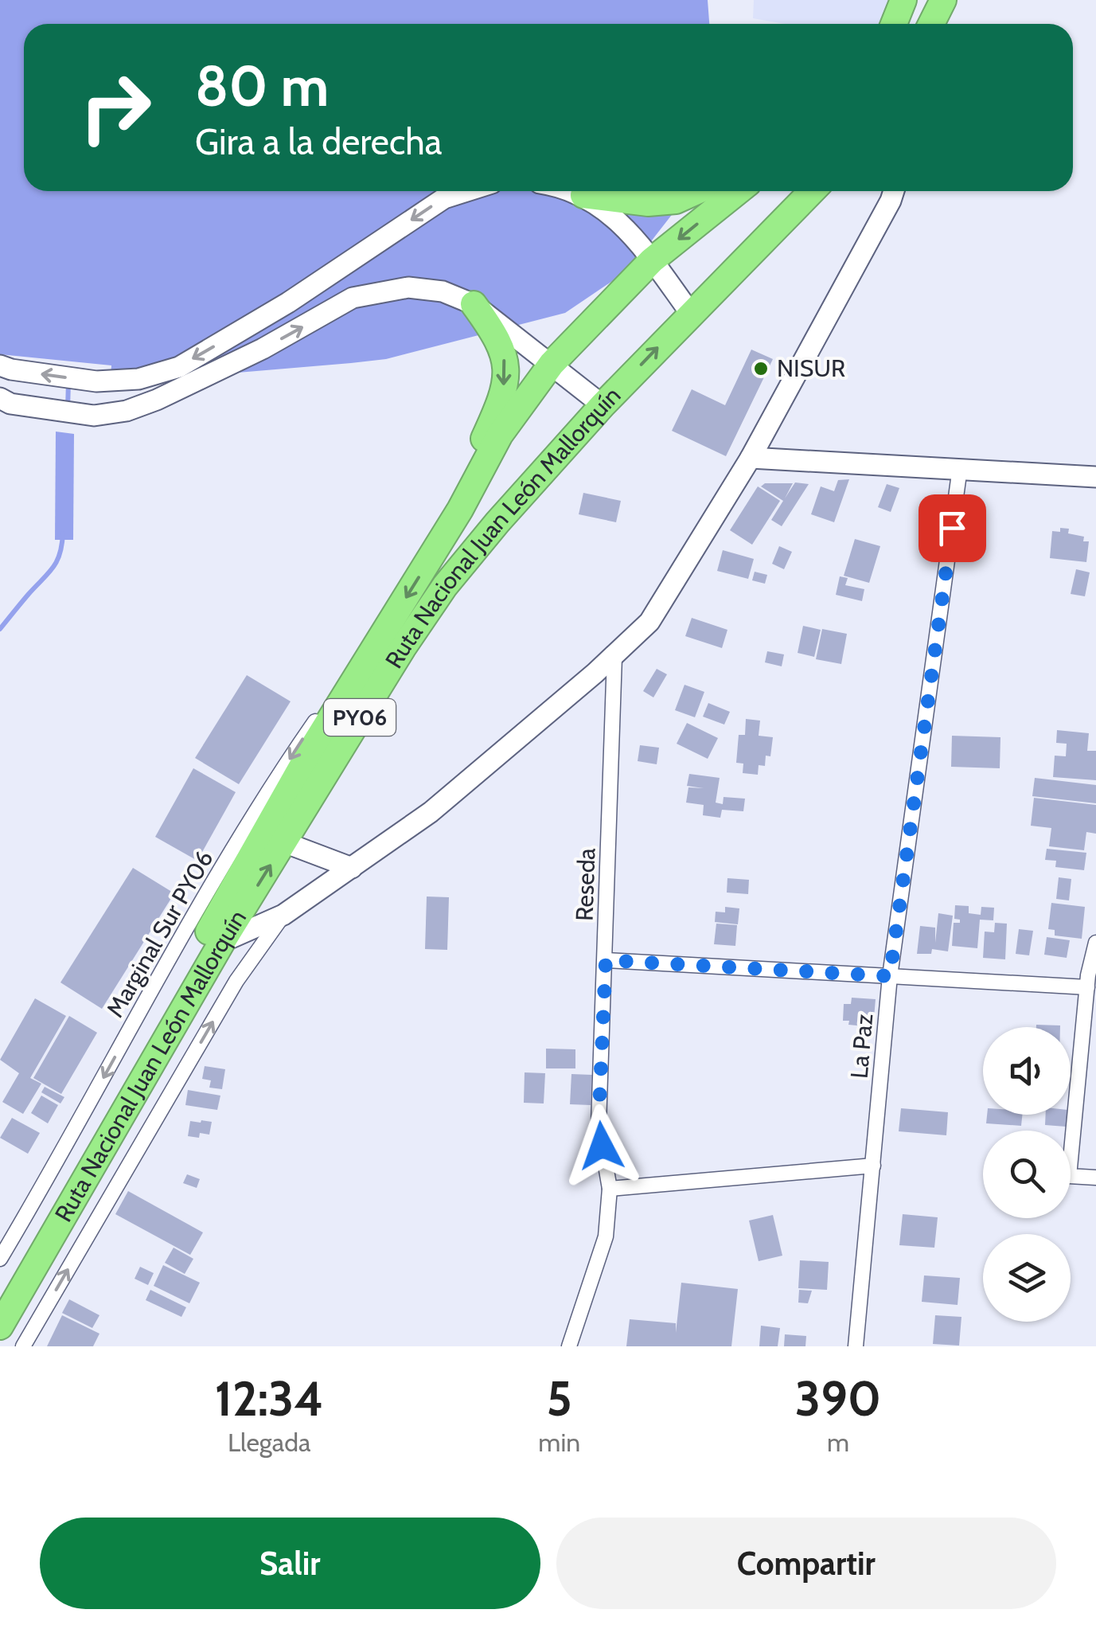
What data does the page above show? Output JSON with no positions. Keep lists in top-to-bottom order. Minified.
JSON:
{"streets":{"highway":["Ruta Nacional Juan León Mallorquín","PY06"],"street":["Reseda","Marginal Sur PY06","La Paz"]},"crossings":[["Ruta Nacional Juan León Mallorquín","Marginal Sur PY06"]],"places":["NISUR"],"page":{"turn":["80 m","Gira a la derecha"],"eta":["12:34","Llegada","5","min","390","m"],"buttons":["Salir","Compartir"]}}
